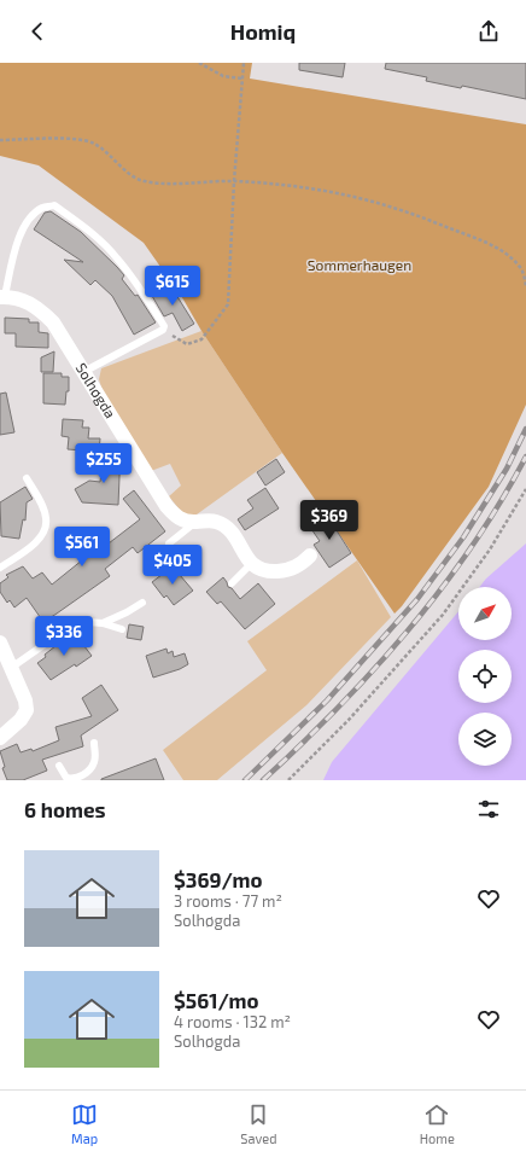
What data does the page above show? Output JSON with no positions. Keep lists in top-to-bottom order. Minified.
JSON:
{"streets":{"street":["Solhøgda"]},"parks":["Sommerhaugen"],"north":"top right","page":{"header":"Homiq","price":["$615","$255","$369","$561","$405","$336"],"heading":"6 homes","list":[{"name":"$369/mo","note":"3 rooms · 77 m² · Solhøgda"},{"name":"$561/mo","note":"4 rooms · 132 m² · Solhøgda"}],"tabs":["Map","Saved","Home"]}}
